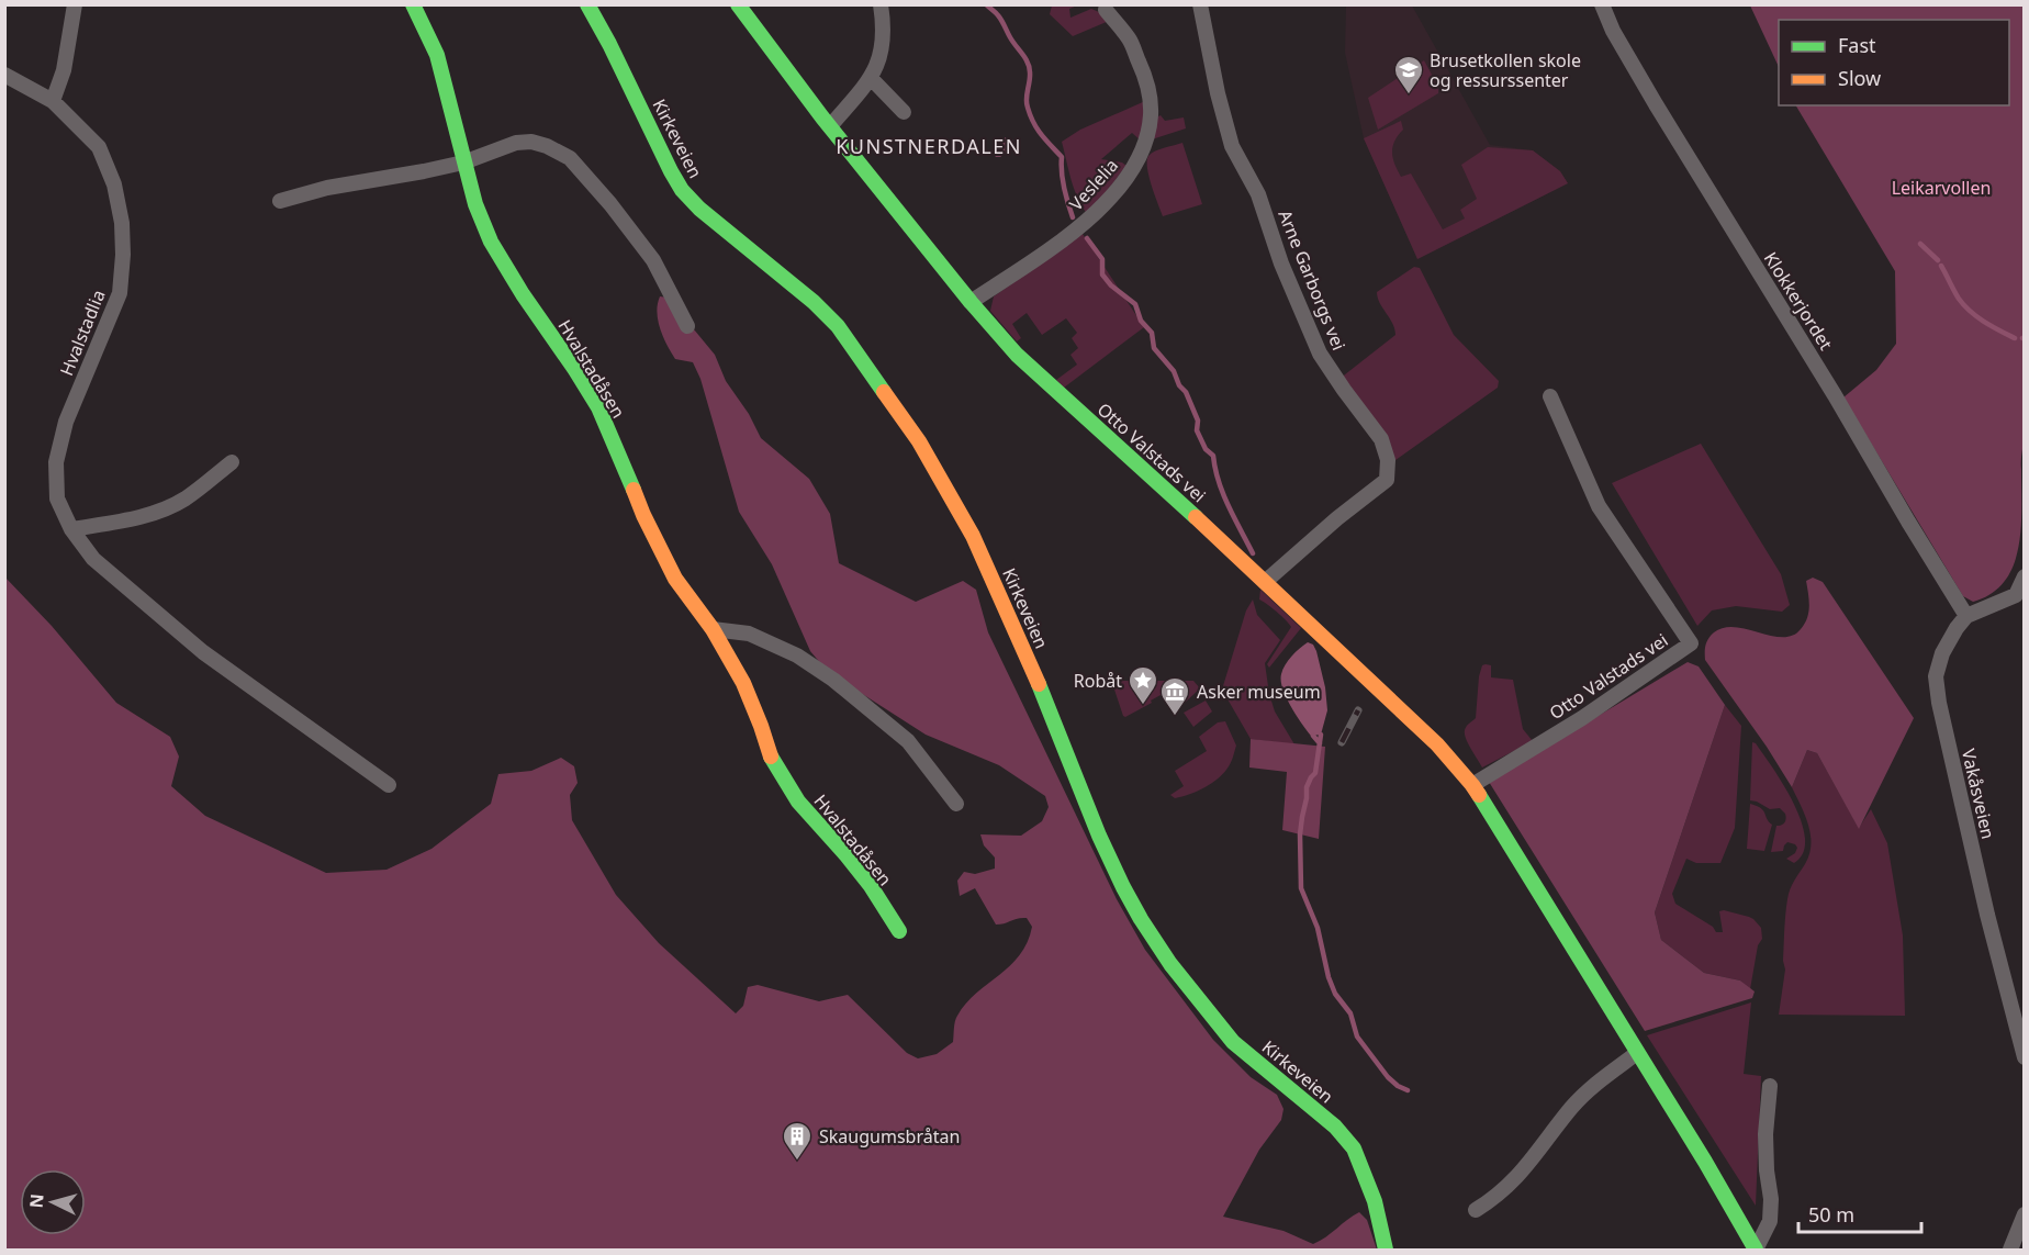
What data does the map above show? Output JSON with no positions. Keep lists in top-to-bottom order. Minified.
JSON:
{"streets":{"street":["Kirkeveien","Veslelia","Arne Garborgs vei","Klokkerjordet","Hvalstadlia","Hvalstadåsen","Otto Valstads vei","Vakåsveien"]},"crossings":[["Veslelia","Otto Valstads vei"],["Arne Garborgs vei","Otto Valstads vei"],["Klokkerjordet","Vakåsveien"]],"districts":["KUNSTNERDALEN"],"parks":["Leikarvollen"],"places":{"school or university":["Brusetkollen skole og ressurssenter"],"place":["Robåt"],"museum":["Asker museum"],"building":["Skaugumsbråtan"]},"legend":["Fast","Slow"],"scale_bar":"50 m","north":"left"}
